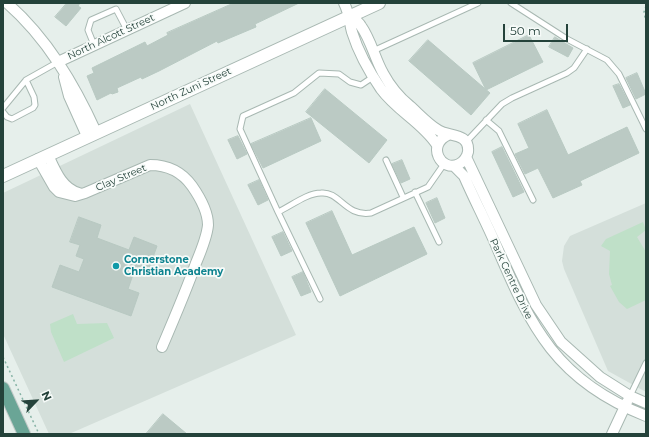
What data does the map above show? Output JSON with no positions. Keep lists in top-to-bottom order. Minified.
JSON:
{"streets":{"street":["North Alcott Street","North Zuni Street","Clay Street","Park Centre Drive"]},"crossings":[["North Zuni Street","Clay Street"]],"places":["Cornerstone Christian Academy"],"scale_bar":"50 m","north":"top right"}
